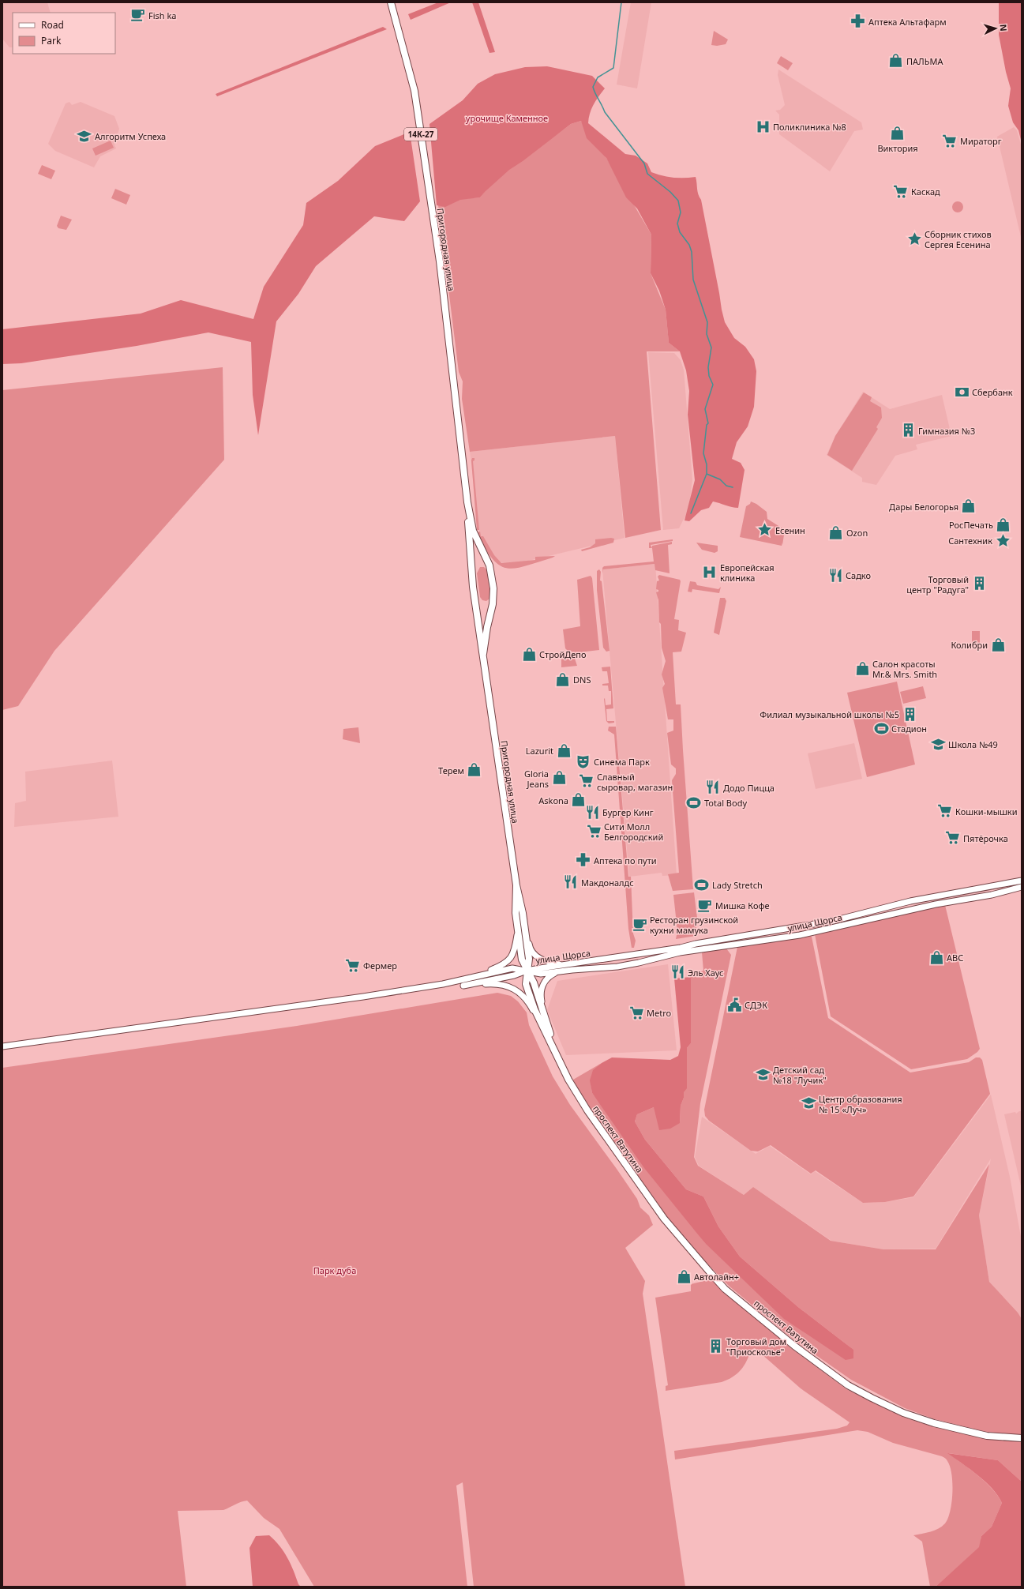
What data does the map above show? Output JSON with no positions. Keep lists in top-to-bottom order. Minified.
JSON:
{"streets":{"main road":["14К-27","Пригородная улица","улица Щорса","проспект Ватутина"]},"crossings":[["Пригородная улица","проспект Ватутина"],["улица Щорса","проспект Ватутина"]],"parks":["урочище Каменное","Парк дуба"],"places":{"cafe":["Fish ka","Мишка Кофе","Ресторан грузинской кухни мамука"],"pharmacy":["Аптека Альтафарм","Аптека по пути"],"shop":["ПАЛЬМА","Виктория","Дары Белогорья","РосПечать","Ozon","Колибри","СтройДепо","Салон красоты Mr.& Mrs. Smith","DNS","Lazurit","Терем","Gloria Jeans","Askona","АВС","Автолайн+"],"hospital":["Поликлиника №8","Европейская клиника"],"school or university":["Алгоритм Успеха","Школа №49","Детский сад №18 \"Лучик\"","Центр образования № 15 «Луч»"],"supermarket":["Мираторг","Каскад","Славный сыровар, магазин","Кошки-мышки","Сити Молл Белгородский","Пятёрочка","Фермер","Metro"],"place":["Сборник стихов Сергея Есенина","Есенин","Сантехник"],"bank":["Сбербанк"],"building":["Гимназия №3","Торговый центр \"Радуга\"","Филиал музыкальной школы №5","Торговый дом \"Приосколье\""],"restaurant":["Садко","Додо Пицца","Бургер Кинг","Макдоналдс","Эль Хаус"],"sports":["Cтадион","Total Body","Lady Stretch"],"theatre":["Синема Парк"],"public building":["СДЭК"]},"legend":["Road","Park"],"north":"right"}
